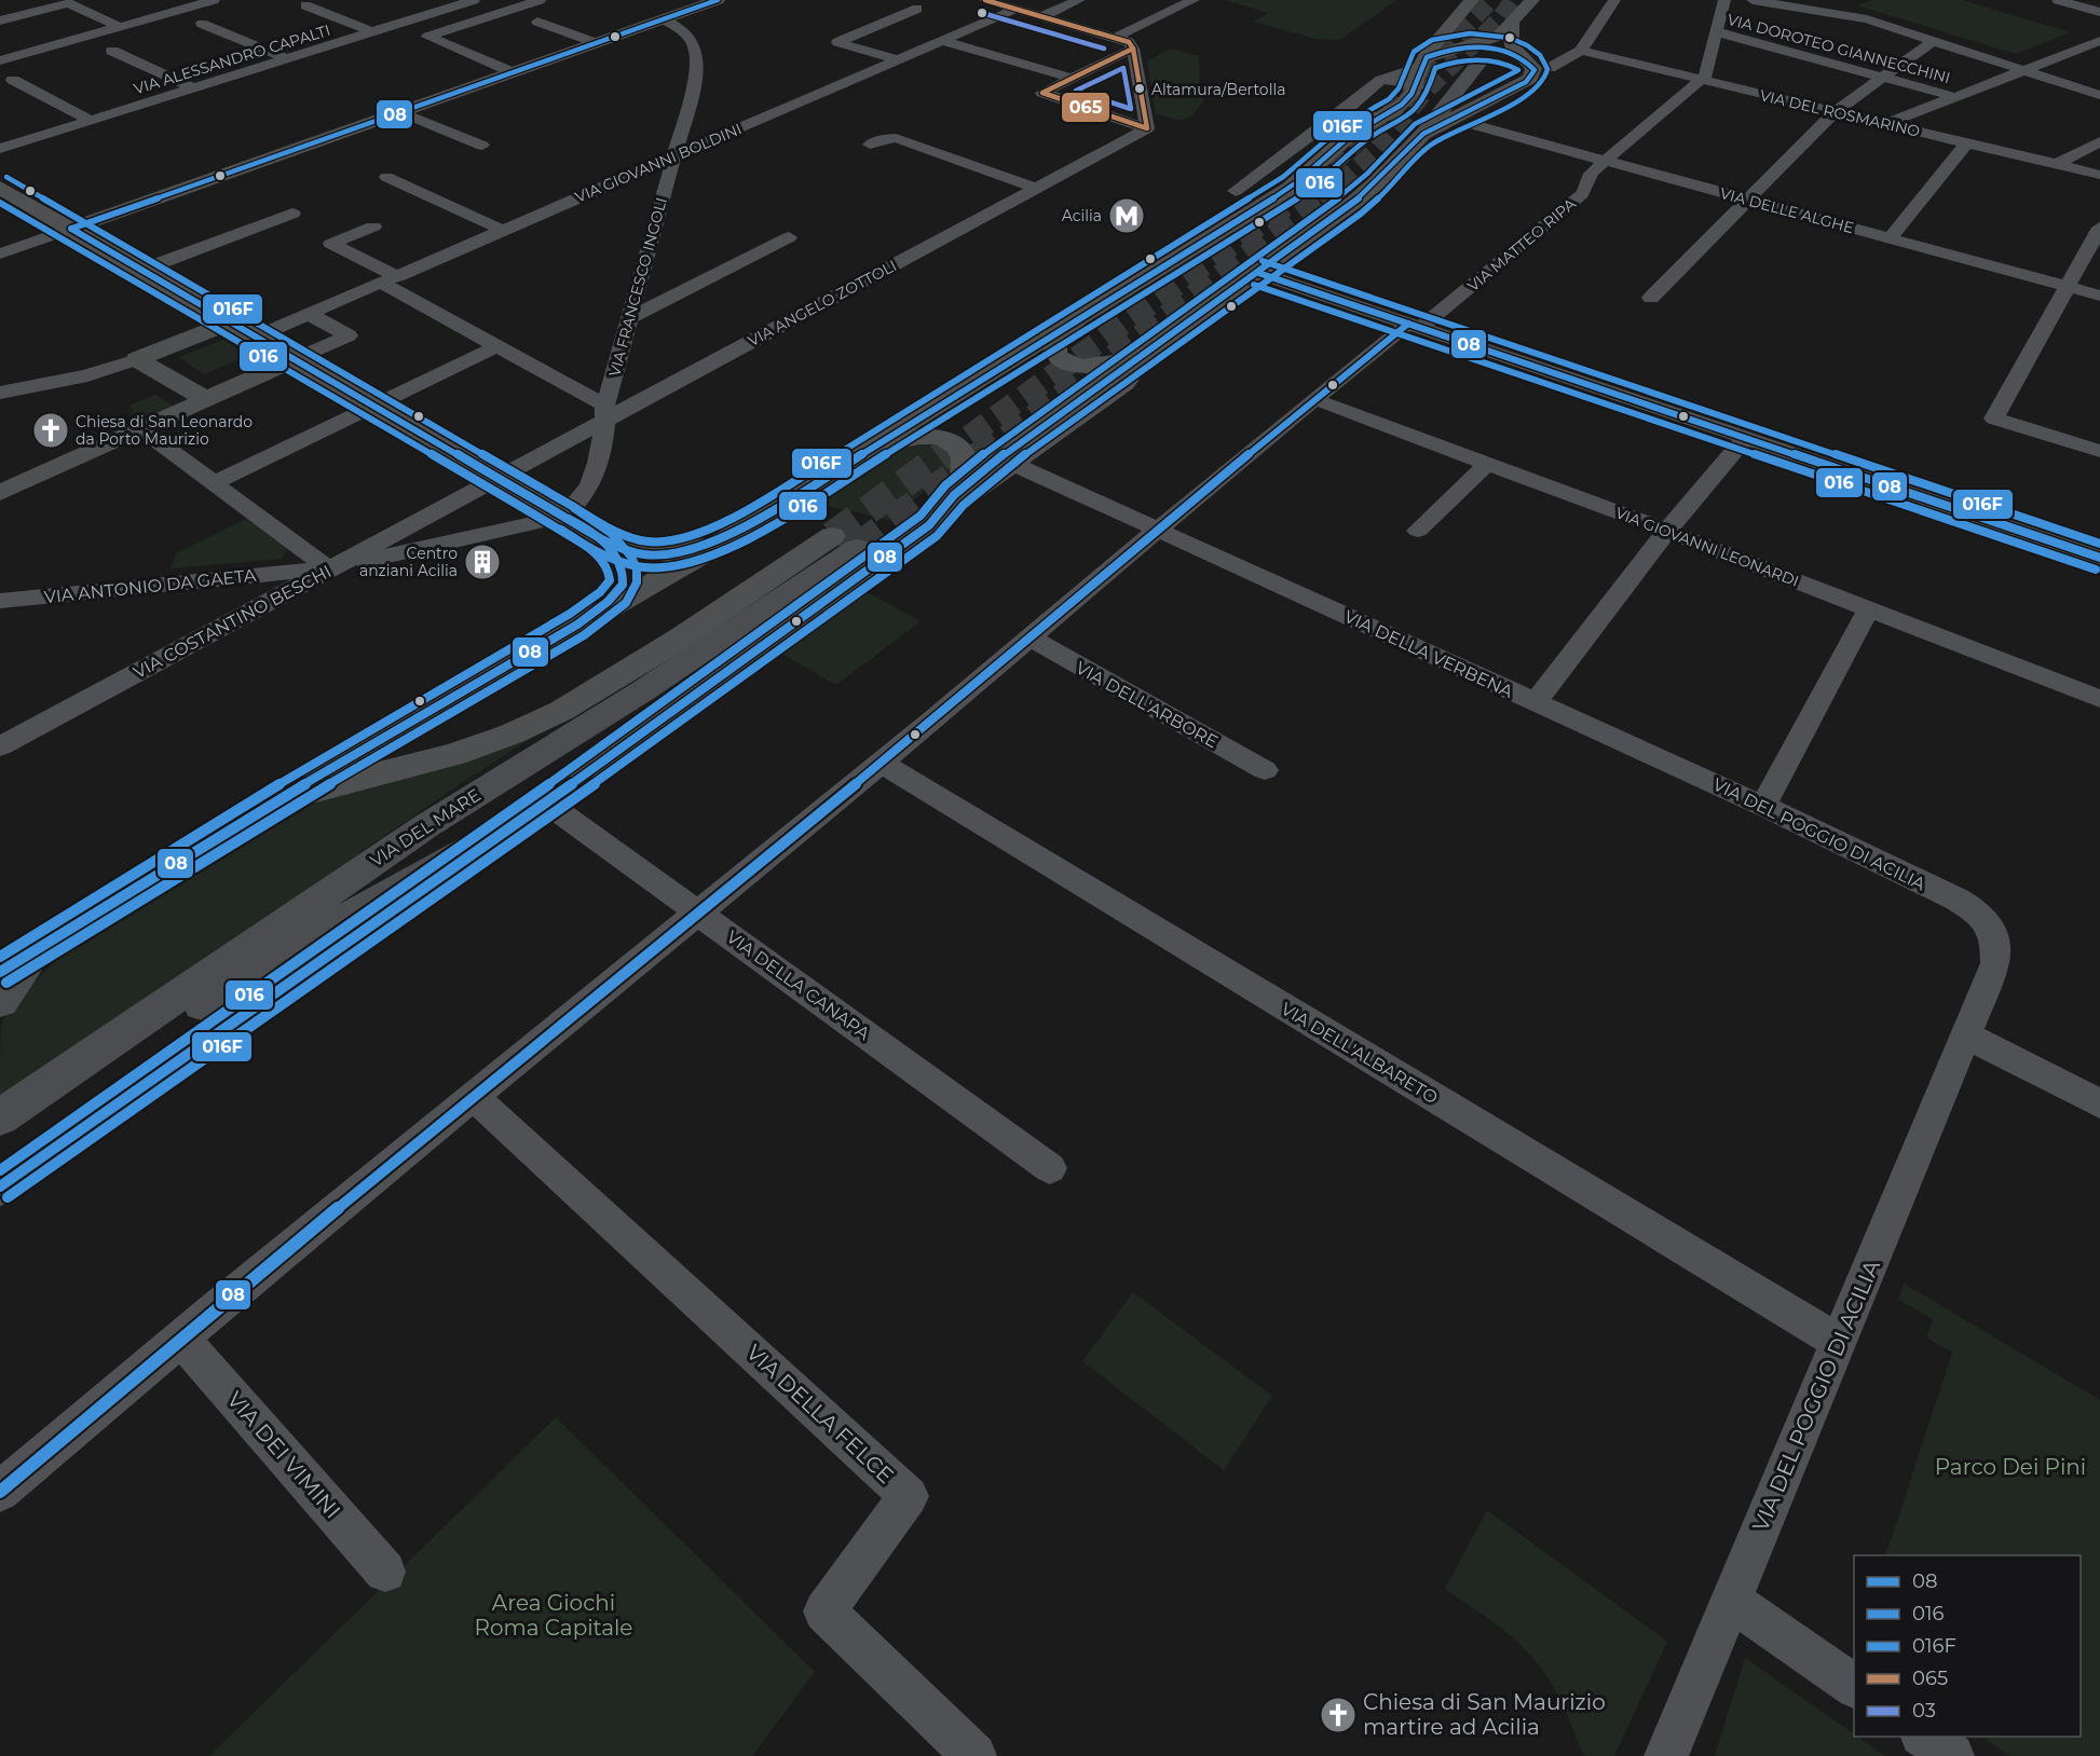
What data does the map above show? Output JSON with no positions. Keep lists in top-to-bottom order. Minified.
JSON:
{"streets":{"main road":["VIA DEL MARE"],"street":["VIA DOROTEO GIANNECCHINI","VIA ALESSANDRO CAPALTI","VIA DEL ROSMARINO","VIA GIOVANNI BOLDINI","VIA DELLE ALGHE","VIA MATTEO RIPA","VIA FRANCESCO INGOLI","VIA ANGELO ZOTTOLI","VIA GIOVANNI LEONARDI","VIA ANTONIO DA GAETA","VIA COSTANTINO BESCHI","VIA DELLA VERBENA","VIA DELL'ARBORE","VIA DEL POGGIO DI ACILIA","VIA DELLA CANAPA","VIA DELL'ALBARETO","VIA DELLA FELCE","VIA DEI VIMINI"]},"crossings":[["VIA DEL ROSMARINO","VIA MATTEO RIPA"],["VIA GIOVANNI BOLDINI","VIA FRANCESCO INGOLI"],["VIA DELLE ALGHE","VIA MATTEO RIPA"],["VIA MATTEO RIPA","VIA GIOVANNI LEONARDI"],["VIA MATTEO RIPA","VIA DELLA VERBENA"],["VIA MATTEO RIPA","VIA DELL'ARBORE"],["VIA MATTEO RIPA","VIA DELLA CANAPA"],["VIA MATTEO RIPA","VIA DELL'ALBARETO"],["VIA MATTEO RIPA","VIA DELLA FELCE"],["VIA MATTEO RIPA","VIA DEI VIMINI"],["VIA FRANCESCO INGOLI","VIA ANGELO ZOTTOLI"],["VIA FRANCESCO INGOLI","VIA ANTONIO DA GAETA"],["VIA ANGELO ZOTTOLI","VIA COSTANTINO BESCHI"],["VIA GIOVANNI LEONARDI","VIA DELLA VERBENA"],["VIA ANTONIO DA GAETA","VIA COSTANTINO BESCHI"],["VIA DELLA VERBENA","VIA DEL POGGIO DI ACILIA"],["VIA DEL POGGIO DI ACILIA","VIA DELL'ALBARETO"]],"parks":["Parco Dei Pini","Area Giochi Roma Capitale"],"places":{"other":["Altamura/Bertolla"],"metro station":["Acilia"],"church":["Chiesa di San Leonardo da Porto Maurizio","Chiesa di San Maurizio martire ad Acilia"],"building":["Centro anziani Acilia"]},"lines":["transit line 08","transit line 065","transit line 03","transit line 016F","transit line 016"],"legend":["08","016","016F","065","03"]}
